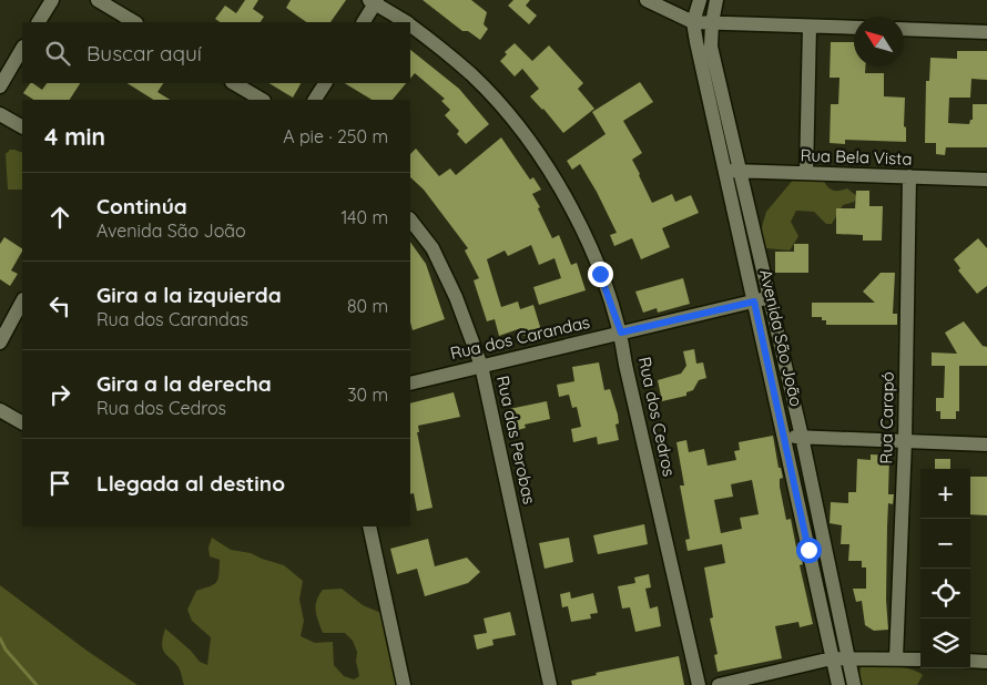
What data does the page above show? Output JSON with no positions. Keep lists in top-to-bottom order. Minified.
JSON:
{"streets":{"street":["Rua Bela Vista","Rua dos Carandas","Avenida São João","Rua dos Cedros","Rua Carapó","Rua das Perobas"]},"crossings":[["Rua Bela Vista","Avenida São João"],["Rua Bela Vista","Rua Carapó"],["Rua dos Carandas","Avenida São João"],["Rua dos Carandas","Rua dos Cedros"],["Rua dos Carandas","Rua das Perobas"]],"north":"top left","page":{"search":"Buscar aquí","heading":["4 min","A pie · 250 m"],"list":[["Continúa","Avenida São João","140 m"],["Gira a la izquierda","Rua dos Carandas","80 m"],["Gira a la derecha","Rua dos Cedros","30 m"],"Llegada al destino"],"map_buttons":["+","−"]}}
